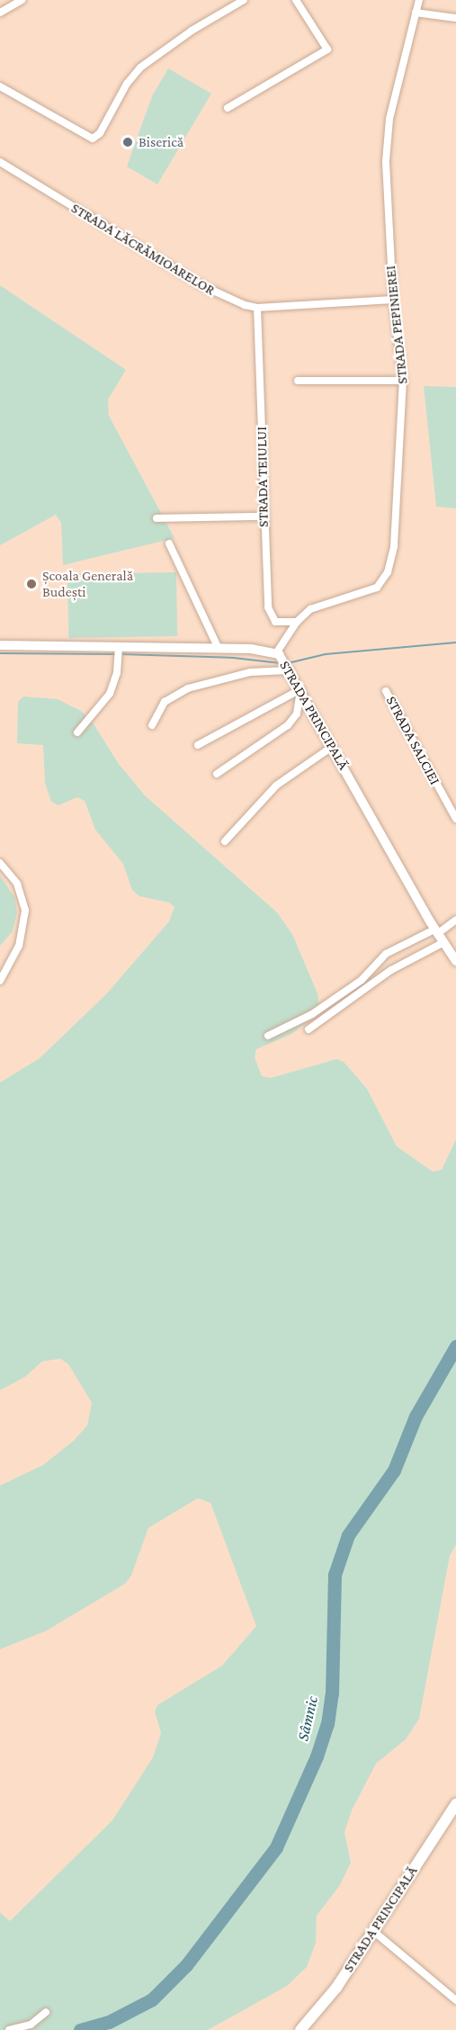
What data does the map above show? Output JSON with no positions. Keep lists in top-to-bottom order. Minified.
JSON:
{"streets":{"highway":["STRADA PRINCIPALĂ"],"street":["STRADA LĂCRĂMIOARELOR","STRADA PEPINIEREI","STRADA TEIULUI","STRADA SALCIEI"]},"crossings":[["STRADA LĂCRĂMIOARELOR","STRADA PEPINIEREI"],["STRADA LĂCRĂMIOARELOR","STRADA TEIULUI"],["STRADA PEPINIEREI","STRADA TEIULUI"],["STRADA PEPINIEREI","STRADA PRINCIPALĂ"]],"water":["Sâmnic"],"places":["Biserică","Școala Generală Budești"]}
